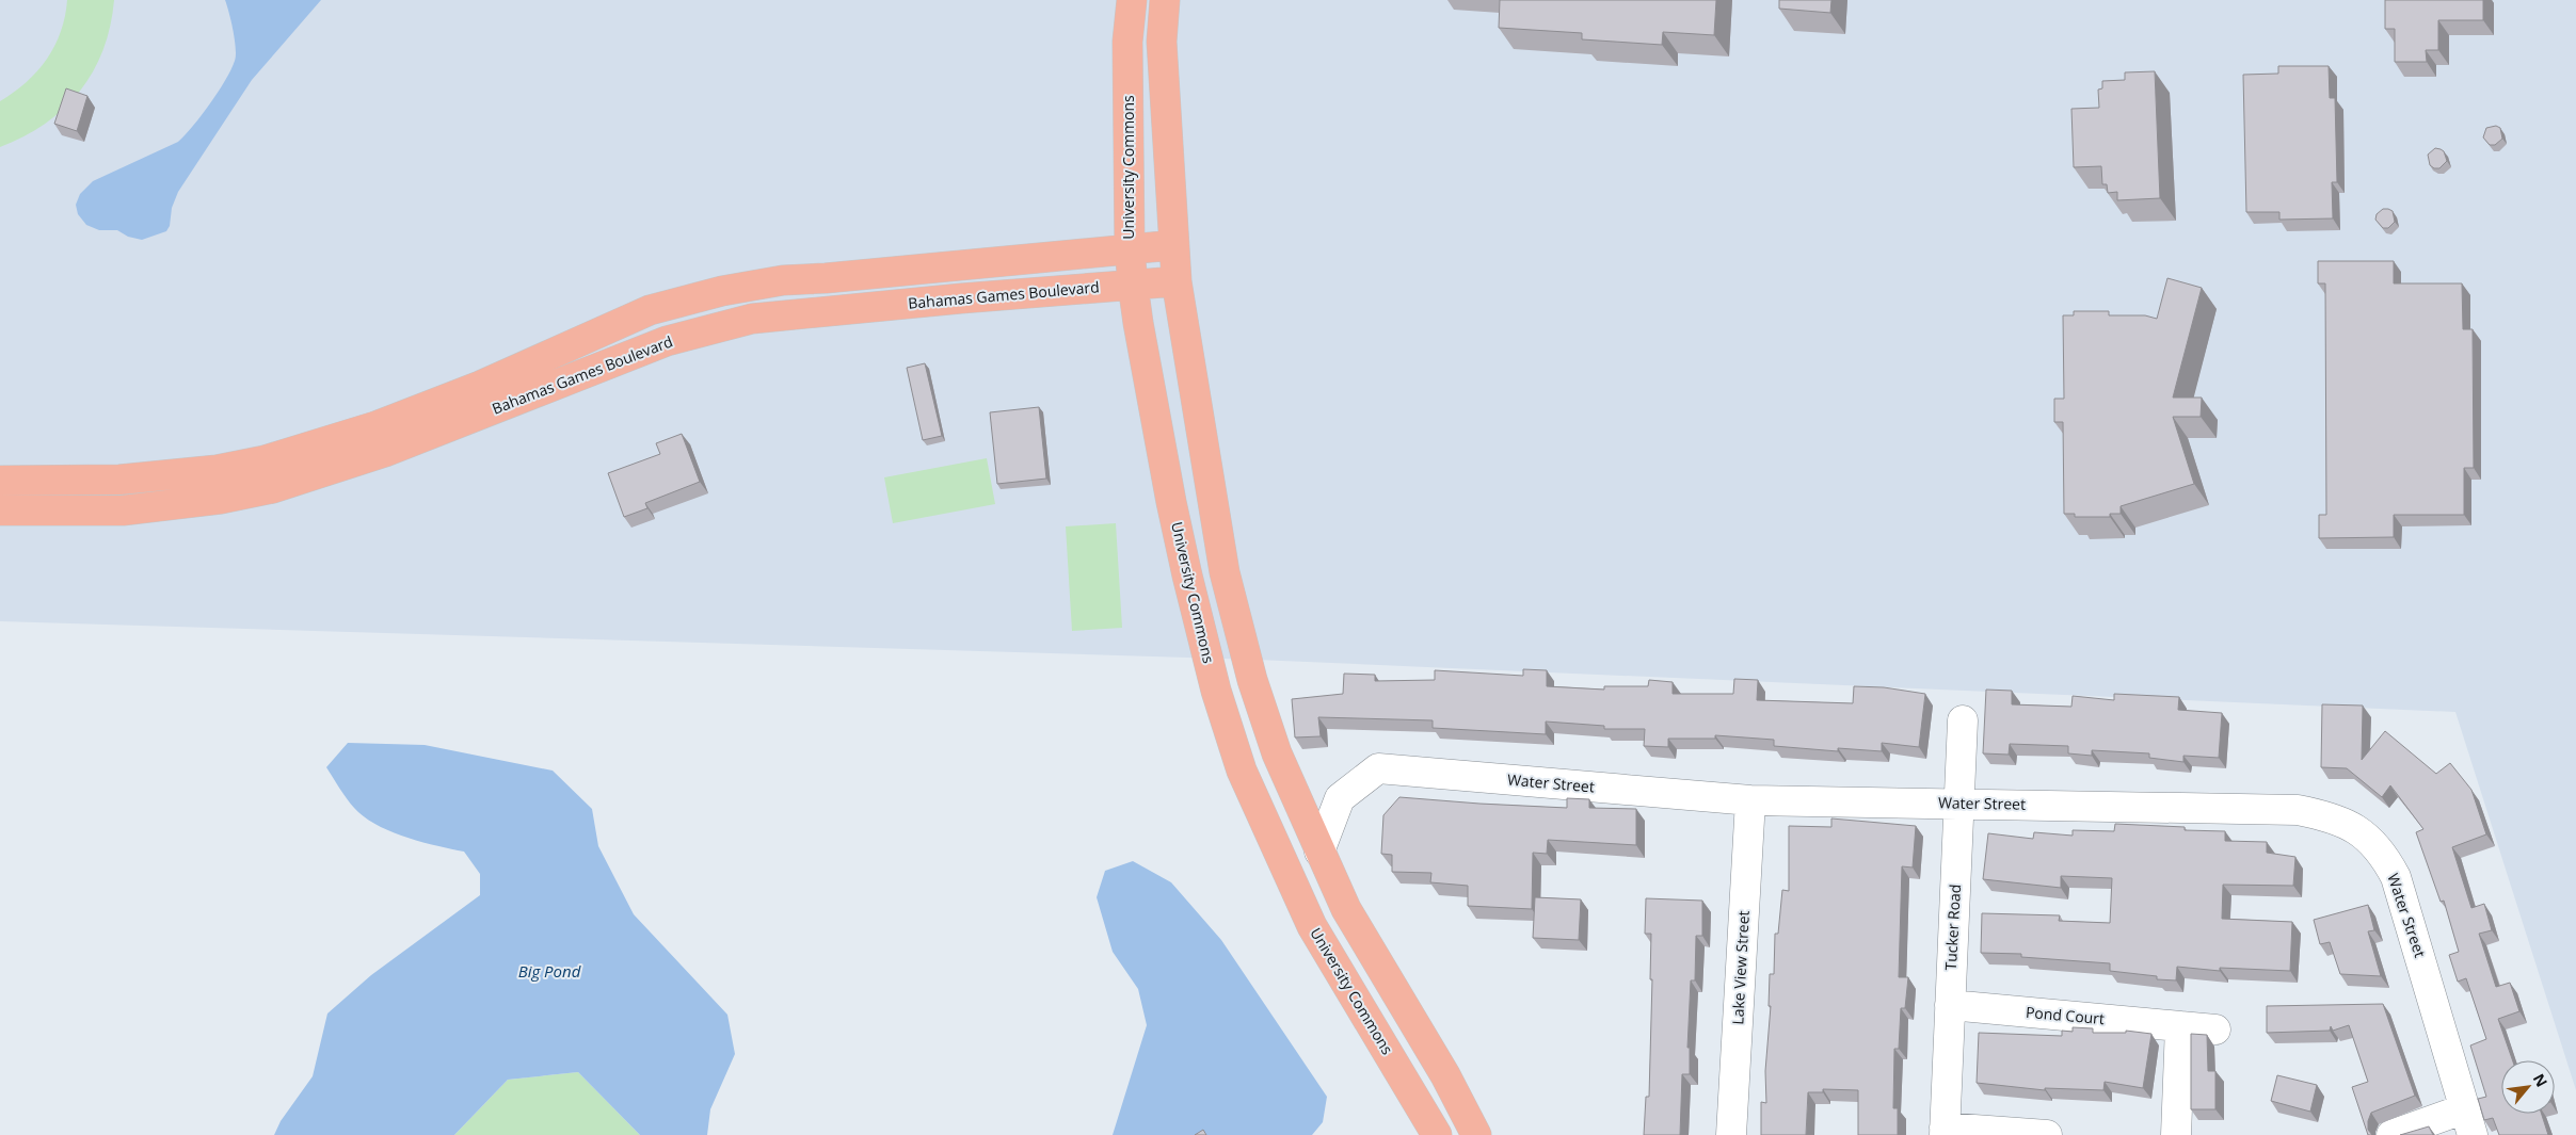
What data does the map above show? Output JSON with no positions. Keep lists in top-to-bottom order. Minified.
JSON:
{"streets":{"main road":["University Commons","Bahamas Games Boulevard"],"street":["Water Street","Tucker Road","Lake View Street","Pond Court"]},"crossings":[["University Commons","Bahamas Games Boulevard"],["Water Street","Tucker Road"],["Water Street","Lake View Street"],["Tucker Road","Pond Court"]],"water":["Big Pond"],"north":"top right"}
